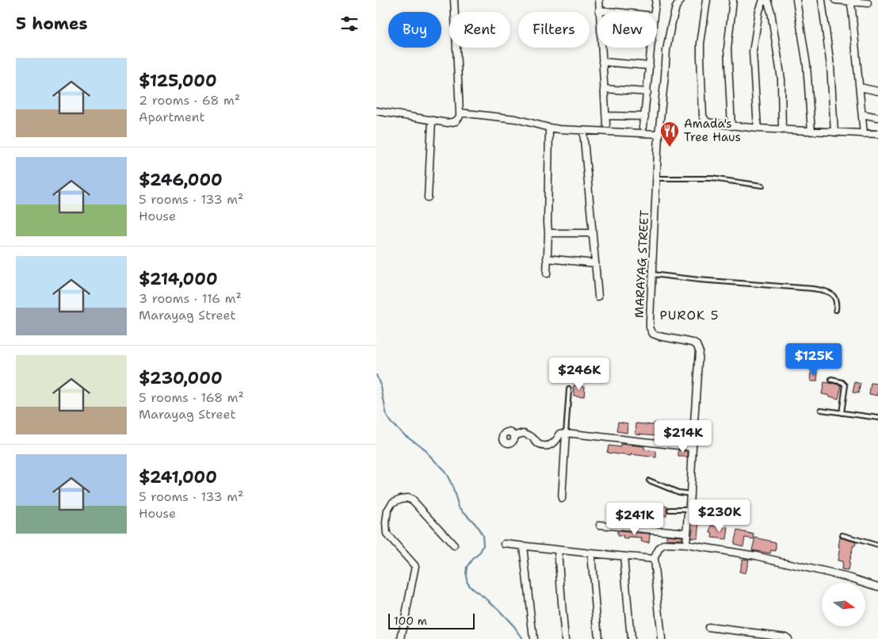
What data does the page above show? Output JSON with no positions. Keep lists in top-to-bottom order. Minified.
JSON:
{"streets":{"street":["MARAYAG STREET"]},"districts":["PUROK 5"],"places":{"restaurant":["Amada's Tree Haus"]},"scale_bar":"100 m","north":"right","page":{"heading":"5 homes","chip":["Buy","Rent","Filters","New"],"list":[{"name":"$125,000","note":"2 rooms · 68 m² · Apartment"},{"name":"$246,000","note":"5 rooms · 133 m² · House"},{"name":"$214,000","note":"3 rooms · 116 m² · Marayag Street"},{"name":"$230,000","note":"5 rooms · 168 m² · Marayag Street"},{"name":"$241,000","note":"5 rooms · 133 m² · House"}],"price":["$125K","$246K","$214K","$230K","$241K"],"scale":"100 m"}}
